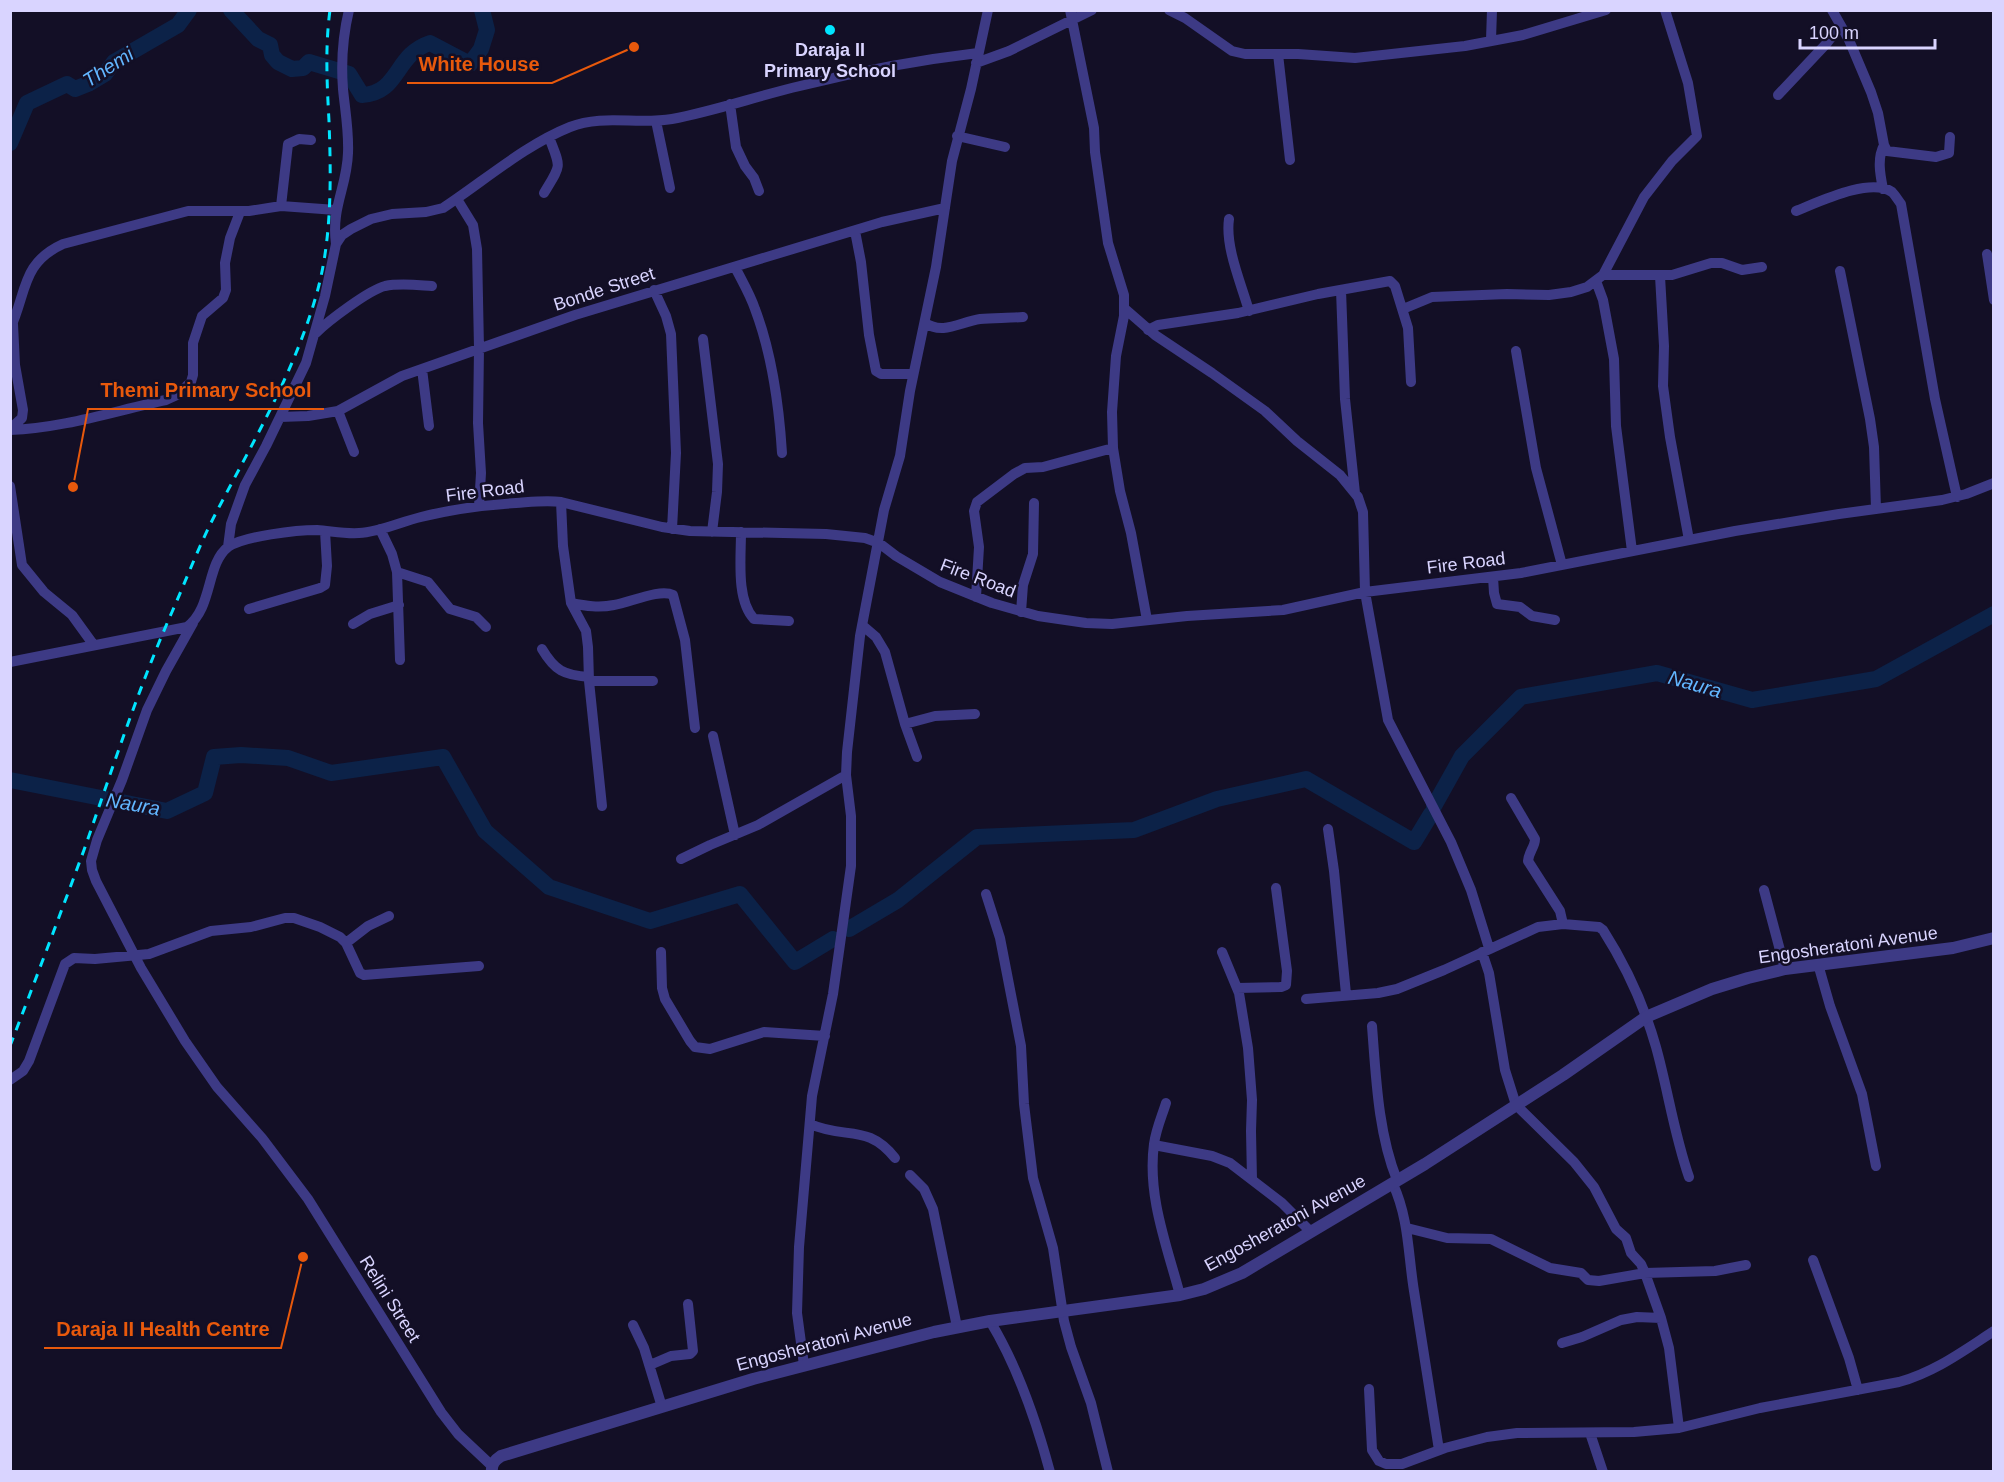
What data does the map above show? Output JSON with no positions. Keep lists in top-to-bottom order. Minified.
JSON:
{"streets":{"street":["Bonde Street","Fire Road","Engosheratoni Avenue","Relini Street"]},"crossings":[["Engosheratoni Avenue","Relini Street"]],"water":["Themi","Naura"],"places":["Daraja II Primary School","White House","Themi Primary School","Daraja II Health Centre"],"scale_bar":"100 m"}
